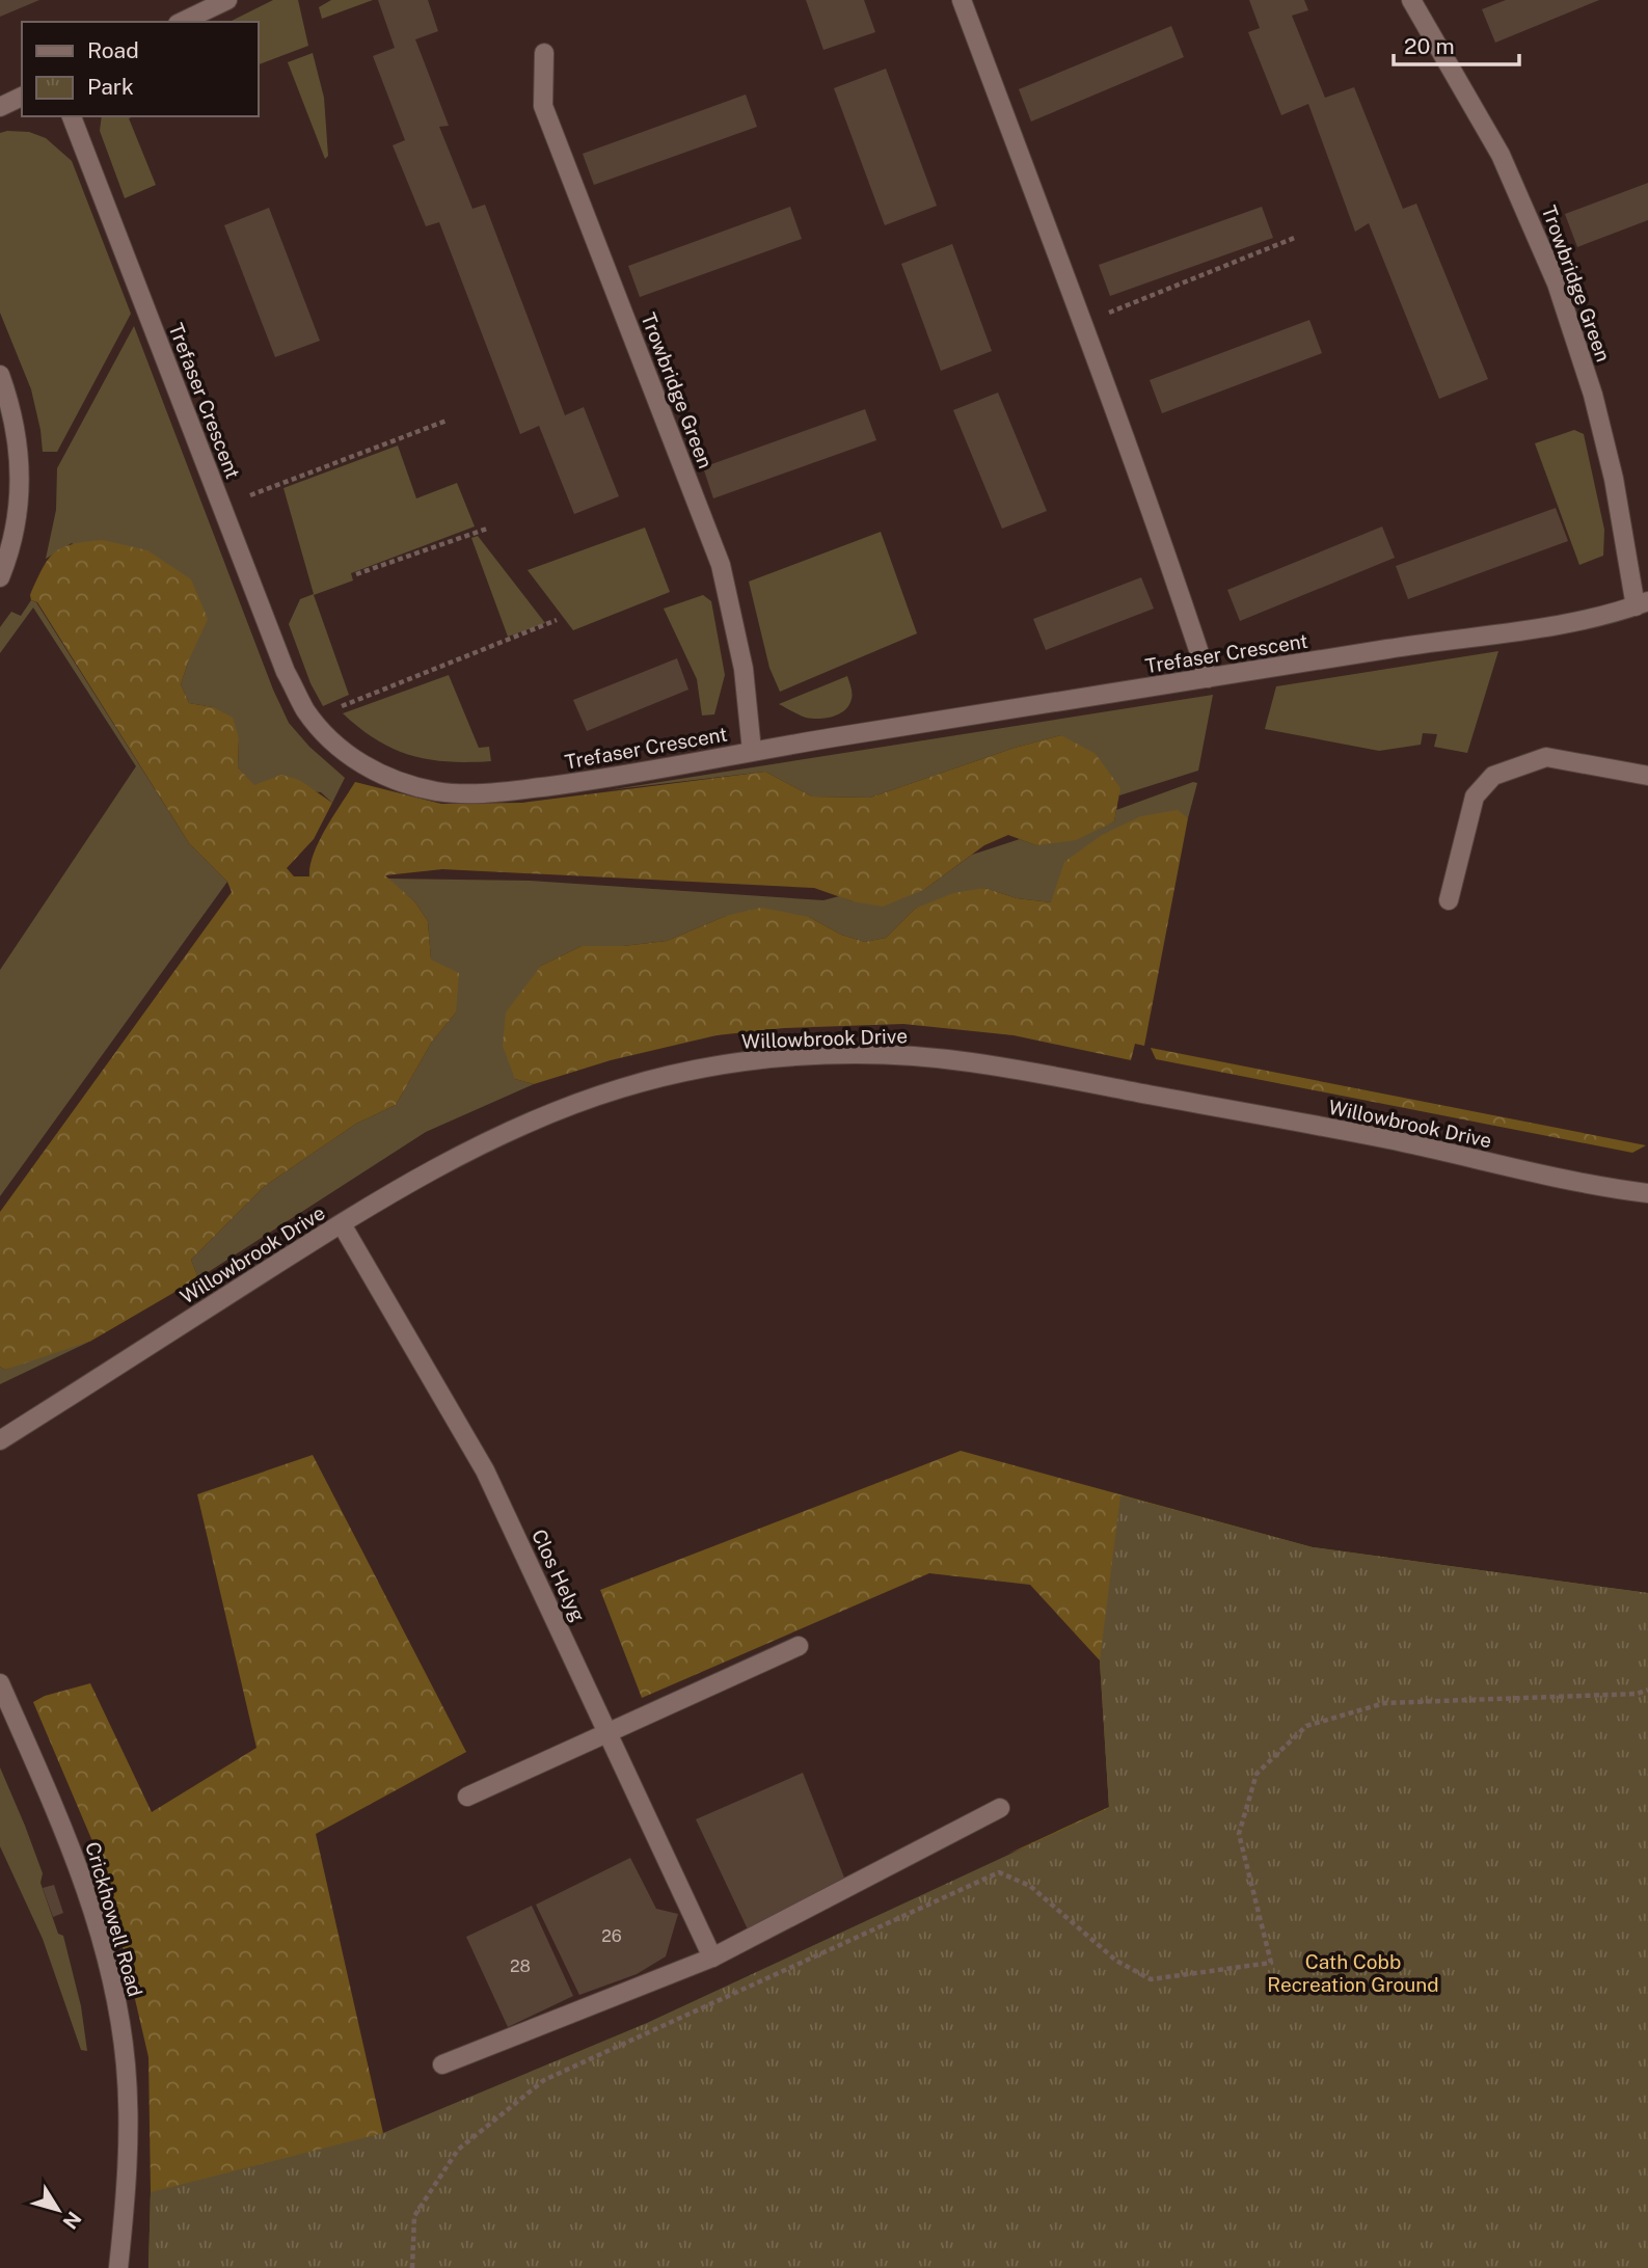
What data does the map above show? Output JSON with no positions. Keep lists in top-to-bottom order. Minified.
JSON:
{"streets":{"street":["Trowbridge Green","Trefaser Crescent","Willowbrook Drive","Clos Helyg","Crickhowell Road"]},"crossings":[["Trowbridge Green","Trefaser Crescent"],["Willowbrook Drive","Clos Helyg"]],"parks":["Cath Cobb Recreation Ground"],"house_numbers":["26","28"],"legend":["Road","Park"],"scale_bar":"20 m","north":"bottom right"}
